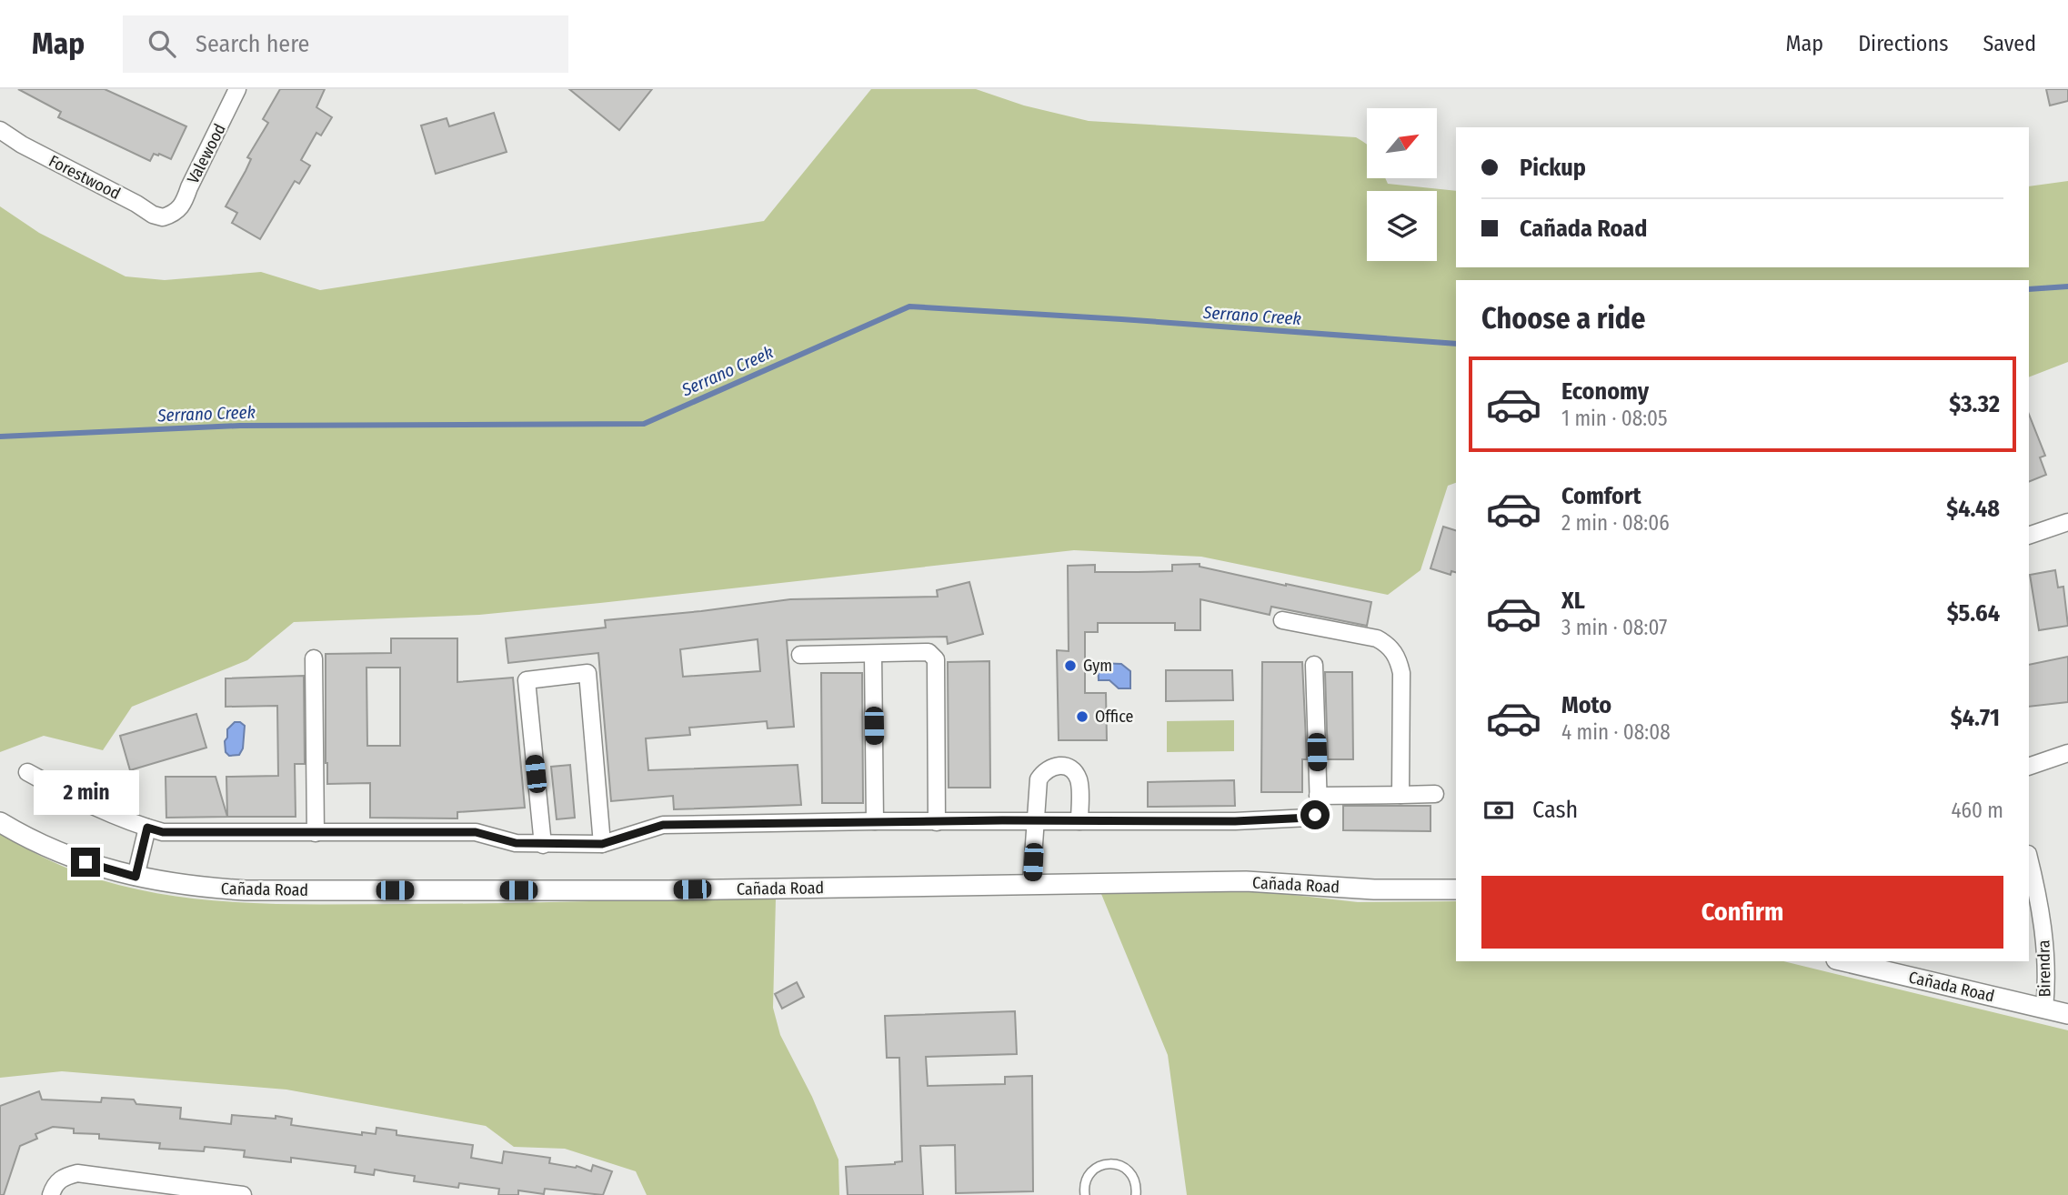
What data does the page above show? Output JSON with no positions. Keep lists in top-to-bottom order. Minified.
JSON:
{"streets":{"street":["Valewood","Forestwood","Cañada Road","Birendra"]},"crossings":[["Valewood","Forestwood"],["Cañada Road","Birendra"]],"water":["Serrano Creek"],"places":["Gym","Office"],"north":"top right","page":{"header":"Map","search":"Search here","nav":["Map","Directions","Saved"],"banner":["Pickup","Cañada Road"],"heading":"Choose a ride","list":[{"name":"Economy","note":"1 min · 08:05","value":"$3.32"},{"name":"Comfort","note":"2 min · 08:06","value":"$4.48"},{"name":"XL","note":"3 min · 08:07","value":"$5.64"},{"name":"Moto","note":"4 min · 08:08","value":"$4.71"}],"bubble":"2 min","pay":["Cash","460 m"],"buttons":"Confirm"}}
